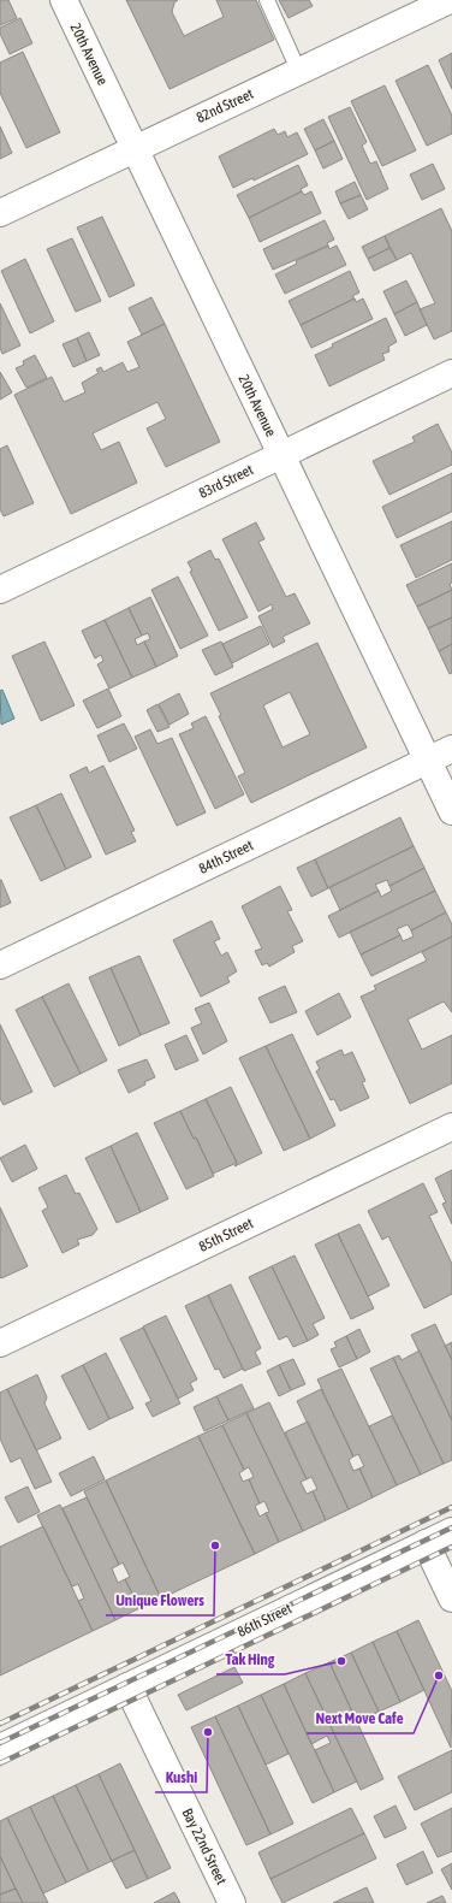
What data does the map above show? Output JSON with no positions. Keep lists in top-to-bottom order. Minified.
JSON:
{"streets":{"street":["20th Avenue","82nd Street","83rd Street","84th Street","85th Street","86th Street","Bay 22nd Street"]},"crossings":[["20th Avenue","82nd Street"],["20th Avenue","83rd Street"],["20th Avenue","84th Street"],["86th Street","Bay 22nd Street"]],"places":["Unique Flowers","Tak Hing","Next Move Cafe","Kushi"]}
